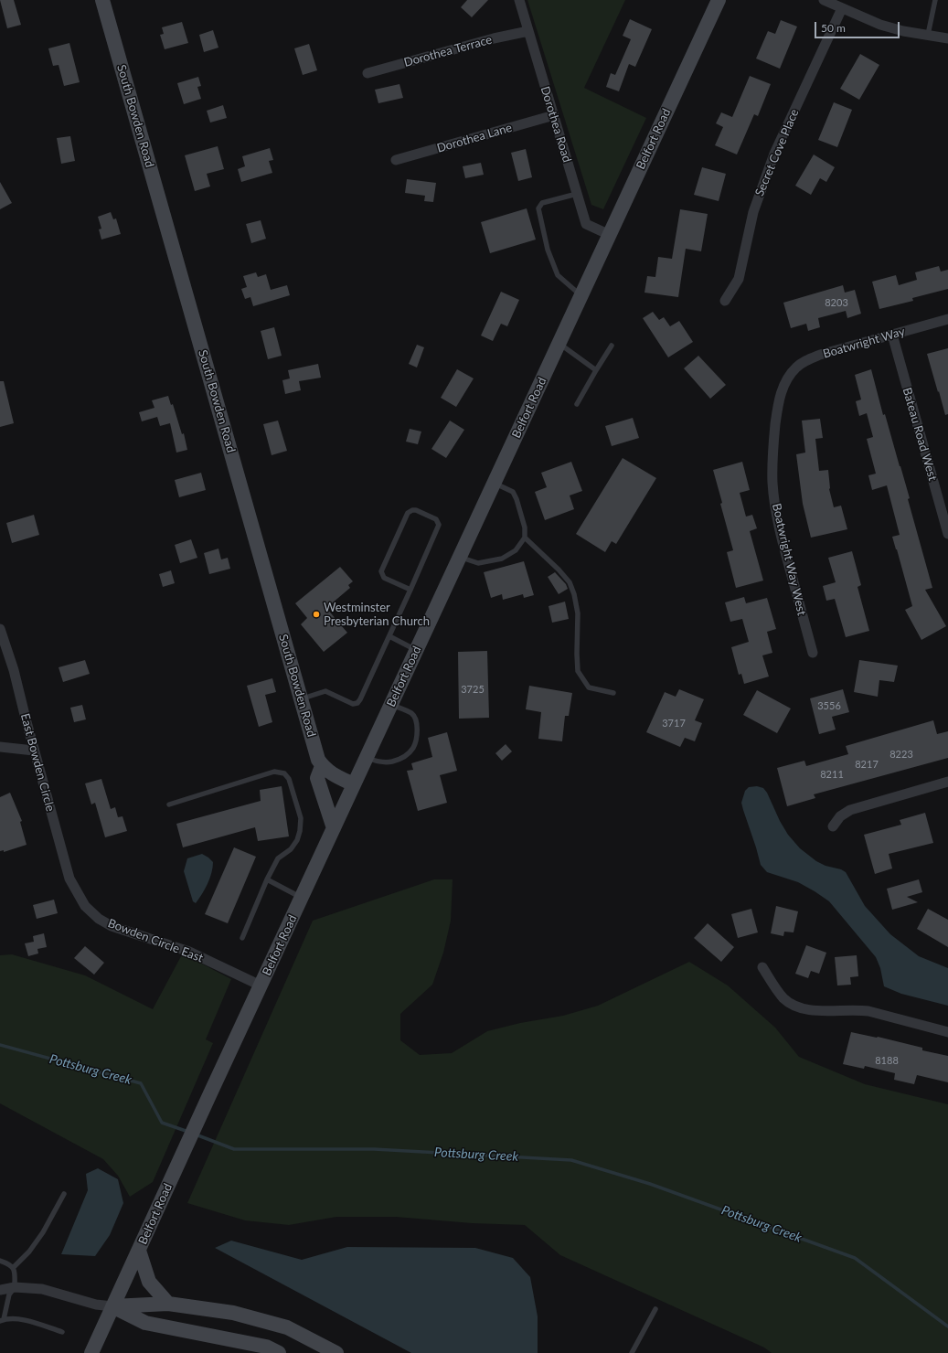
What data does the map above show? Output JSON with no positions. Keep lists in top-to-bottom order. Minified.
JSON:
{"streets":{"main road":["South Bowden Road","Belfort Road"],"street":["Dorothea Terrace","Dorothea Road","Dorothea Lane","Secret Cove Place","Boatwright Way","Bateau Road West","Boatwright Way West","East Bowden Circle","Bowden Circle East"]},"crossings":[["Dorothea Terrace","Dorothea Road"],["Dorothea Road","Dorothea Lane"],["Dorothea Road","Belfort Road"],["Belfort Road","Bowden Circle East"],["Boatwright Way","Bateau Road West"],["Boatwright Way","Boatwright Way West"],["East Bowden Circle","Bowden Circle East"]],"water":["Pottsburg Creek"],"places":["Westminster Presbyterian Church"],"house_numbers":["8203","3725","3556","3717","8223","8217","8211","8188"],"scale_bar":"50 m"}
